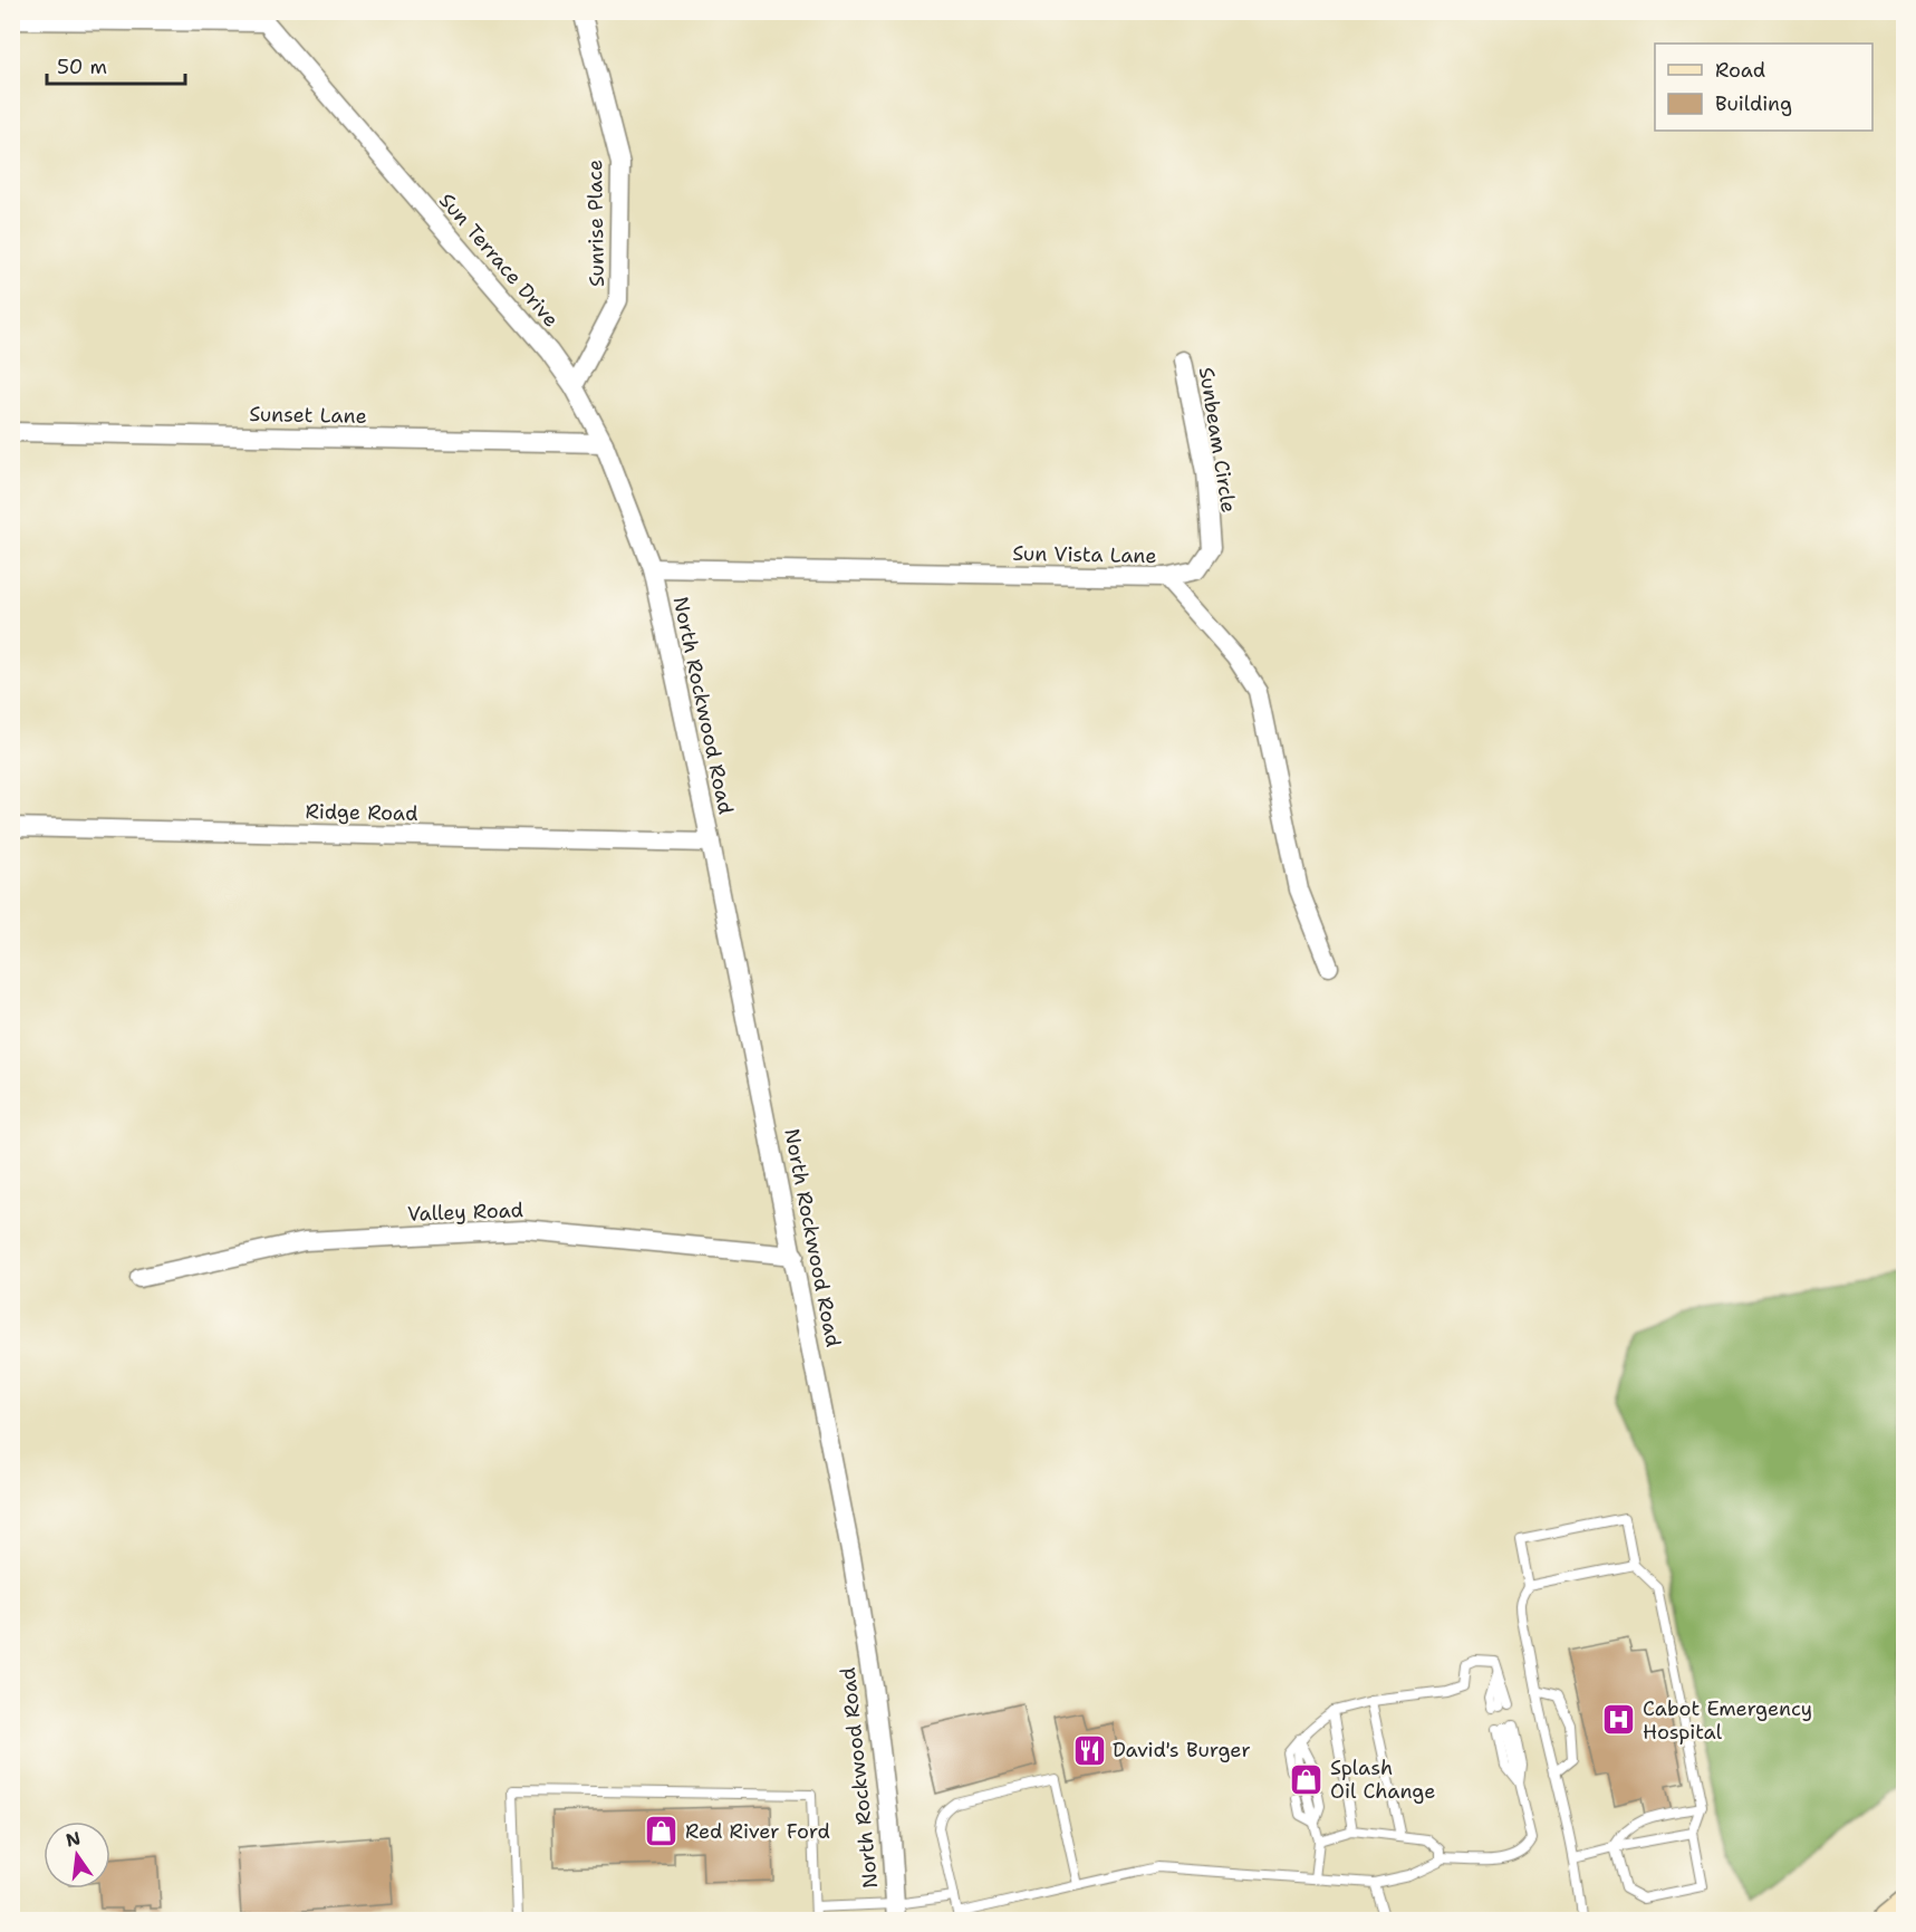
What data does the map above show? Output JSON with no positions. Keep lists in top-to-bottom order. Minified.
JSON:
{"streets":{"street":["Sunrise Place","Sun Terrace Drive","Sunset Lane","Sunbeam Circle","Sun Vista Lane","North Rockwood Road","Ridge Road","Valley Road"]},"crossings":[["Sunrise Place","Sun Terrace Drive"],["Sun Terrace Drive","Sunset Lane"],["Sun Terrace Drive","Sun Vista Lane"],["Sun Terrace Drive","North Rockwood Road"],["Sunbeam Circle","Sun Vista Lane"],["Sun Vista Lane","North Rockwood Road"],["North Rockwood Road","Ridge Road"],["North Rockwood Road","Valley Road"]],"places":{"hospital":["Cabot Emergency Hospital"],"restaurant":["David's Burger"],"shop":["Splash Oil Change","Red River Ford"]},"legend":["Road","Building"],"scale_bar":"50 m","north":"top"}
